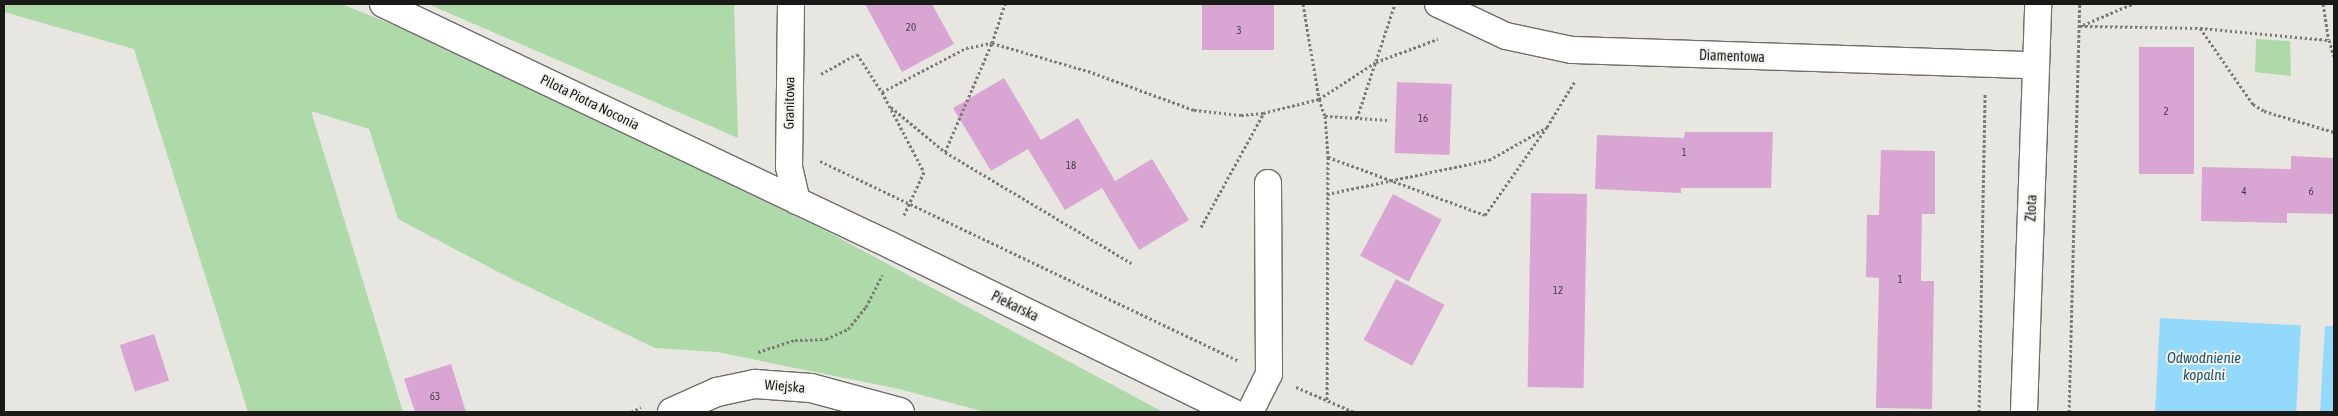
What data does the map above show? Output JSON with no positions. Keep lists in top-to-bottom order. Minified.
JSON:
{"streets":{"street":["Diamentowa","Pilota Piotra Noconia","Granitowa","Złota","Piekarska","Wiejska"]},"crossings":[["Diamentowa","Złota"],["Pilota Piotra Noconia","Granitowa"],["Pilota Piotra Noconia","Piekarska"],["Granitowa","Piekarska"]],"water":["Odwodnienie kopalni"],"house_numbers":["20","3","2","16","1","18","4","6","1","12","63"]}
